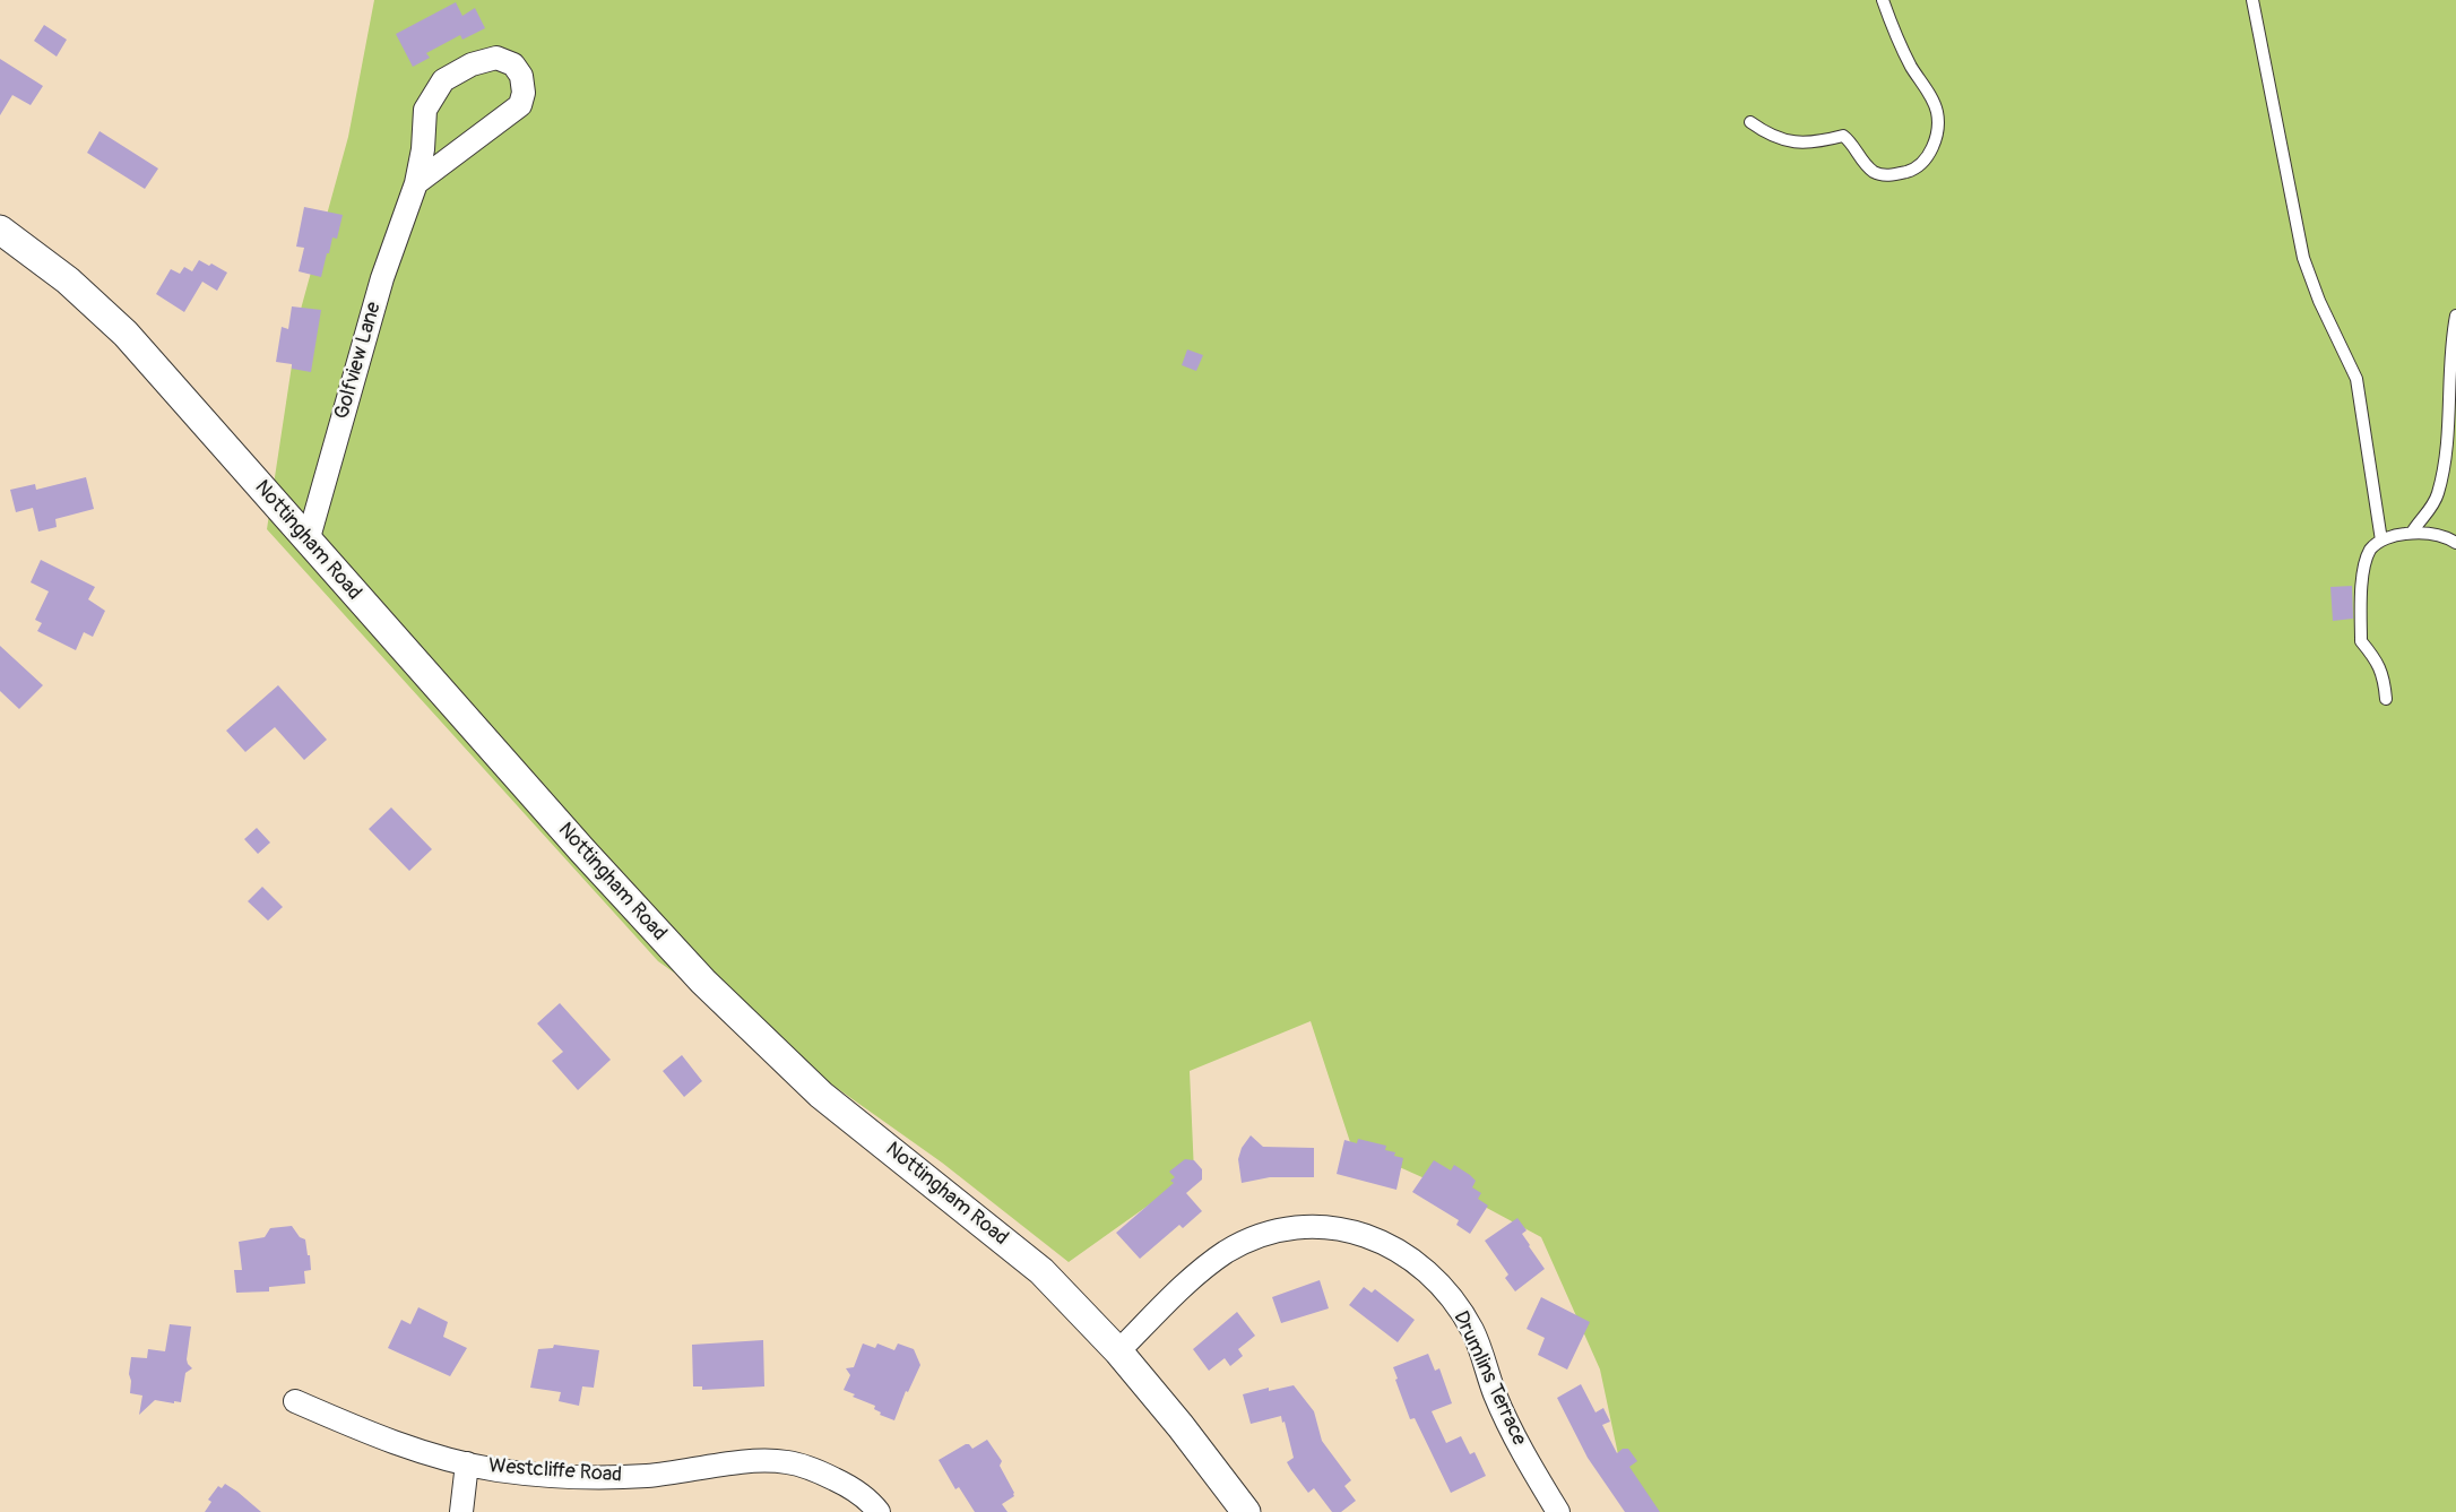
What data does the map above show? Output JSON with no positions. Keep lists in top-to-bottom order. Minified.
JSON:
{"streets":{"street":["Golfview Lane","Nottingham Road","Drumlins Terrace","Westcliffe Road"]},"crossings":[["Golfview Lane","Nottingham Road"],["Nottingham Road","Drumlins Terrace"]]}
